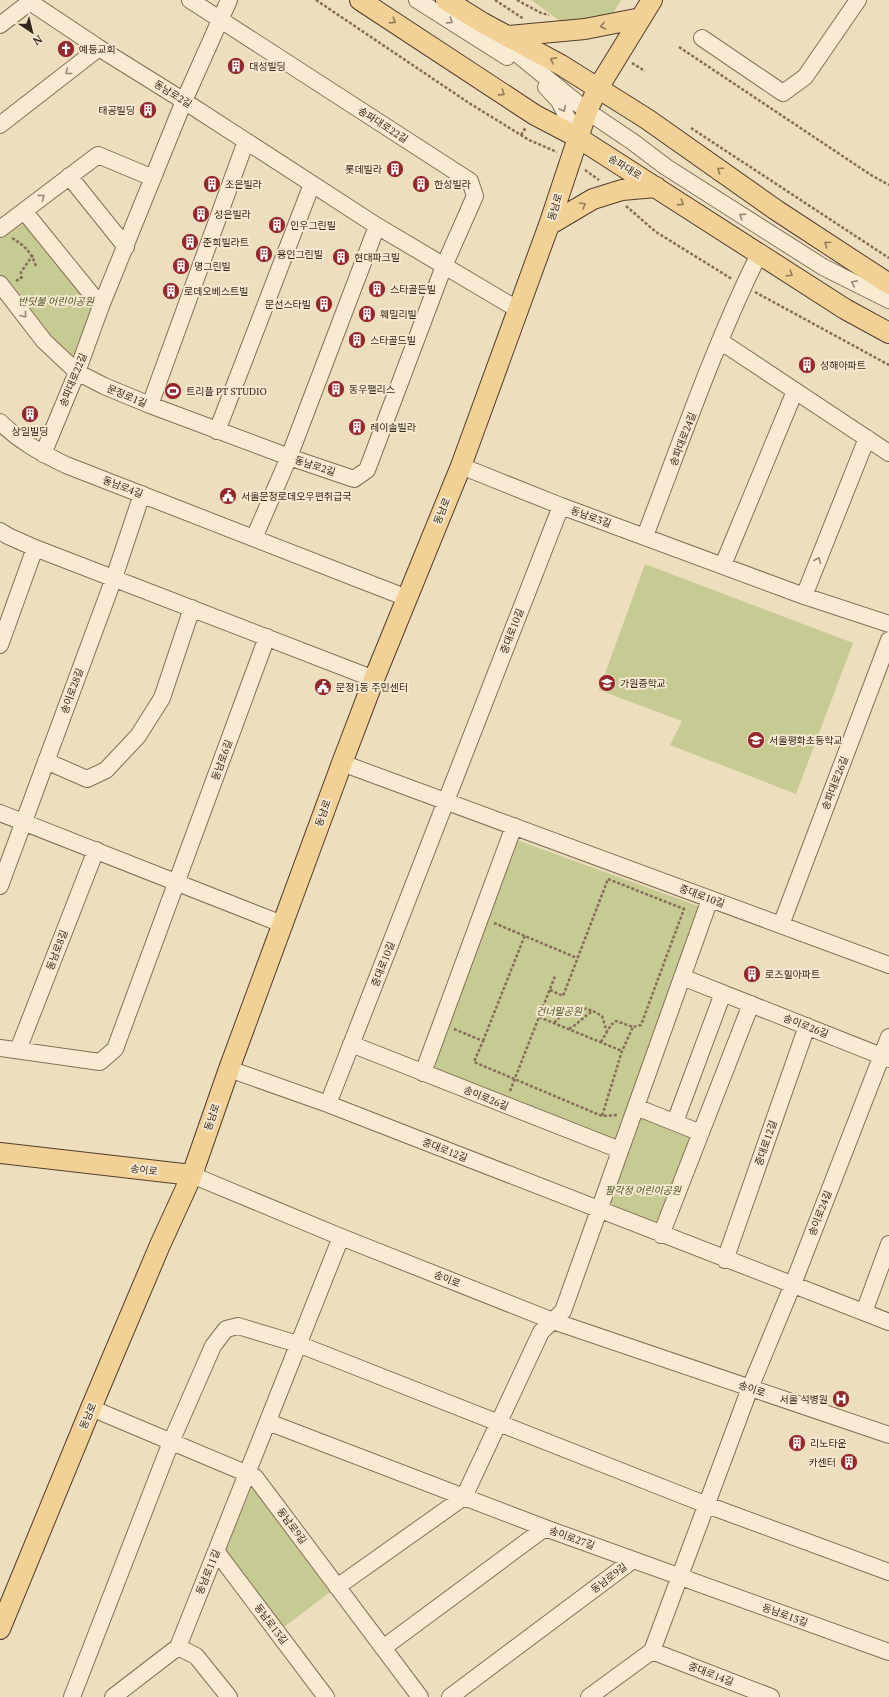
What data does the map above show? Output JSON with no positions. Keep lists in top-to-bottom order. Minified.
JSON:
{"streets":{"main road":["송파대로","동남로","송이로"],"street":["동남로2길","송파대로22길","문정로1길","송파대로24길","동남로4길","동남로3길","중대로10길","송이로28길","동남로6길","송파대로26길","동남로8길","송이로26길","중대로12길","송이로24길","동남로9길","송이로27길","동남로11길","동남로13길","중대로14길"]},"crossings":[["동남로2길","송파대로22길"],["동남로2길","동남로"],["동남로2길","문정로1길"],["송파대로22길","문정로1길"],["송파대로22길","동남로4길"],["송파대로","동남로"],["송파대로","송파대로24길"],["동남로","동남로4길"],["동남로","동남로3길"],["동남로","중대로10길"],["동남로","중대로12길"],["동남로","송이로"],["동남로","동남로9길"],["송파대로24길","동남로3길"],["동남로4길","송이로28길"],["동남로3길","중대로10길"],["중대로10길","송파대로26길"],["중대로10길","송이로26길"],["중대로10길","중대로12길"],["송이로26길","중대로12길"],["송이로26길","송이로24길"],["중대로12길","송이로24길"],["송이로","송이로24길"],["송이로","동남로11길"],["동남로9길","송이로27길"],["동남로9길","동남로11길"],["송이로27길","동남로13길"],["동남로11길","동남로13길"]],"parks":["반딧불 어린이공원","건너말공원","팔각정 어린이공원"],"places":{"church":["예등교회"],"building":["대성빌딩","태공빌딩","롯데빌라","조은빌라","한성빌라","성은빌라","인우그린빌","준희빌라트","용인그린빌","현대파크빌","명그린빌","스타골든빌","로데오베스트빌","문선스타빌","훼밀리빌","스타골드빌","성해아파트","동우팰리스","상일빌딩","레이솔빌라","로즈힐아파트","리노타운","카센터"],"sports":["트리플 PT STUDIO"],"public building":["서울문정로데오우편취급국","문정1동 주민센터"],"school or university":["가원중학교","서울평화초등학교"],"hospital":["서울 석병원"]},"north":"bottom right"}
